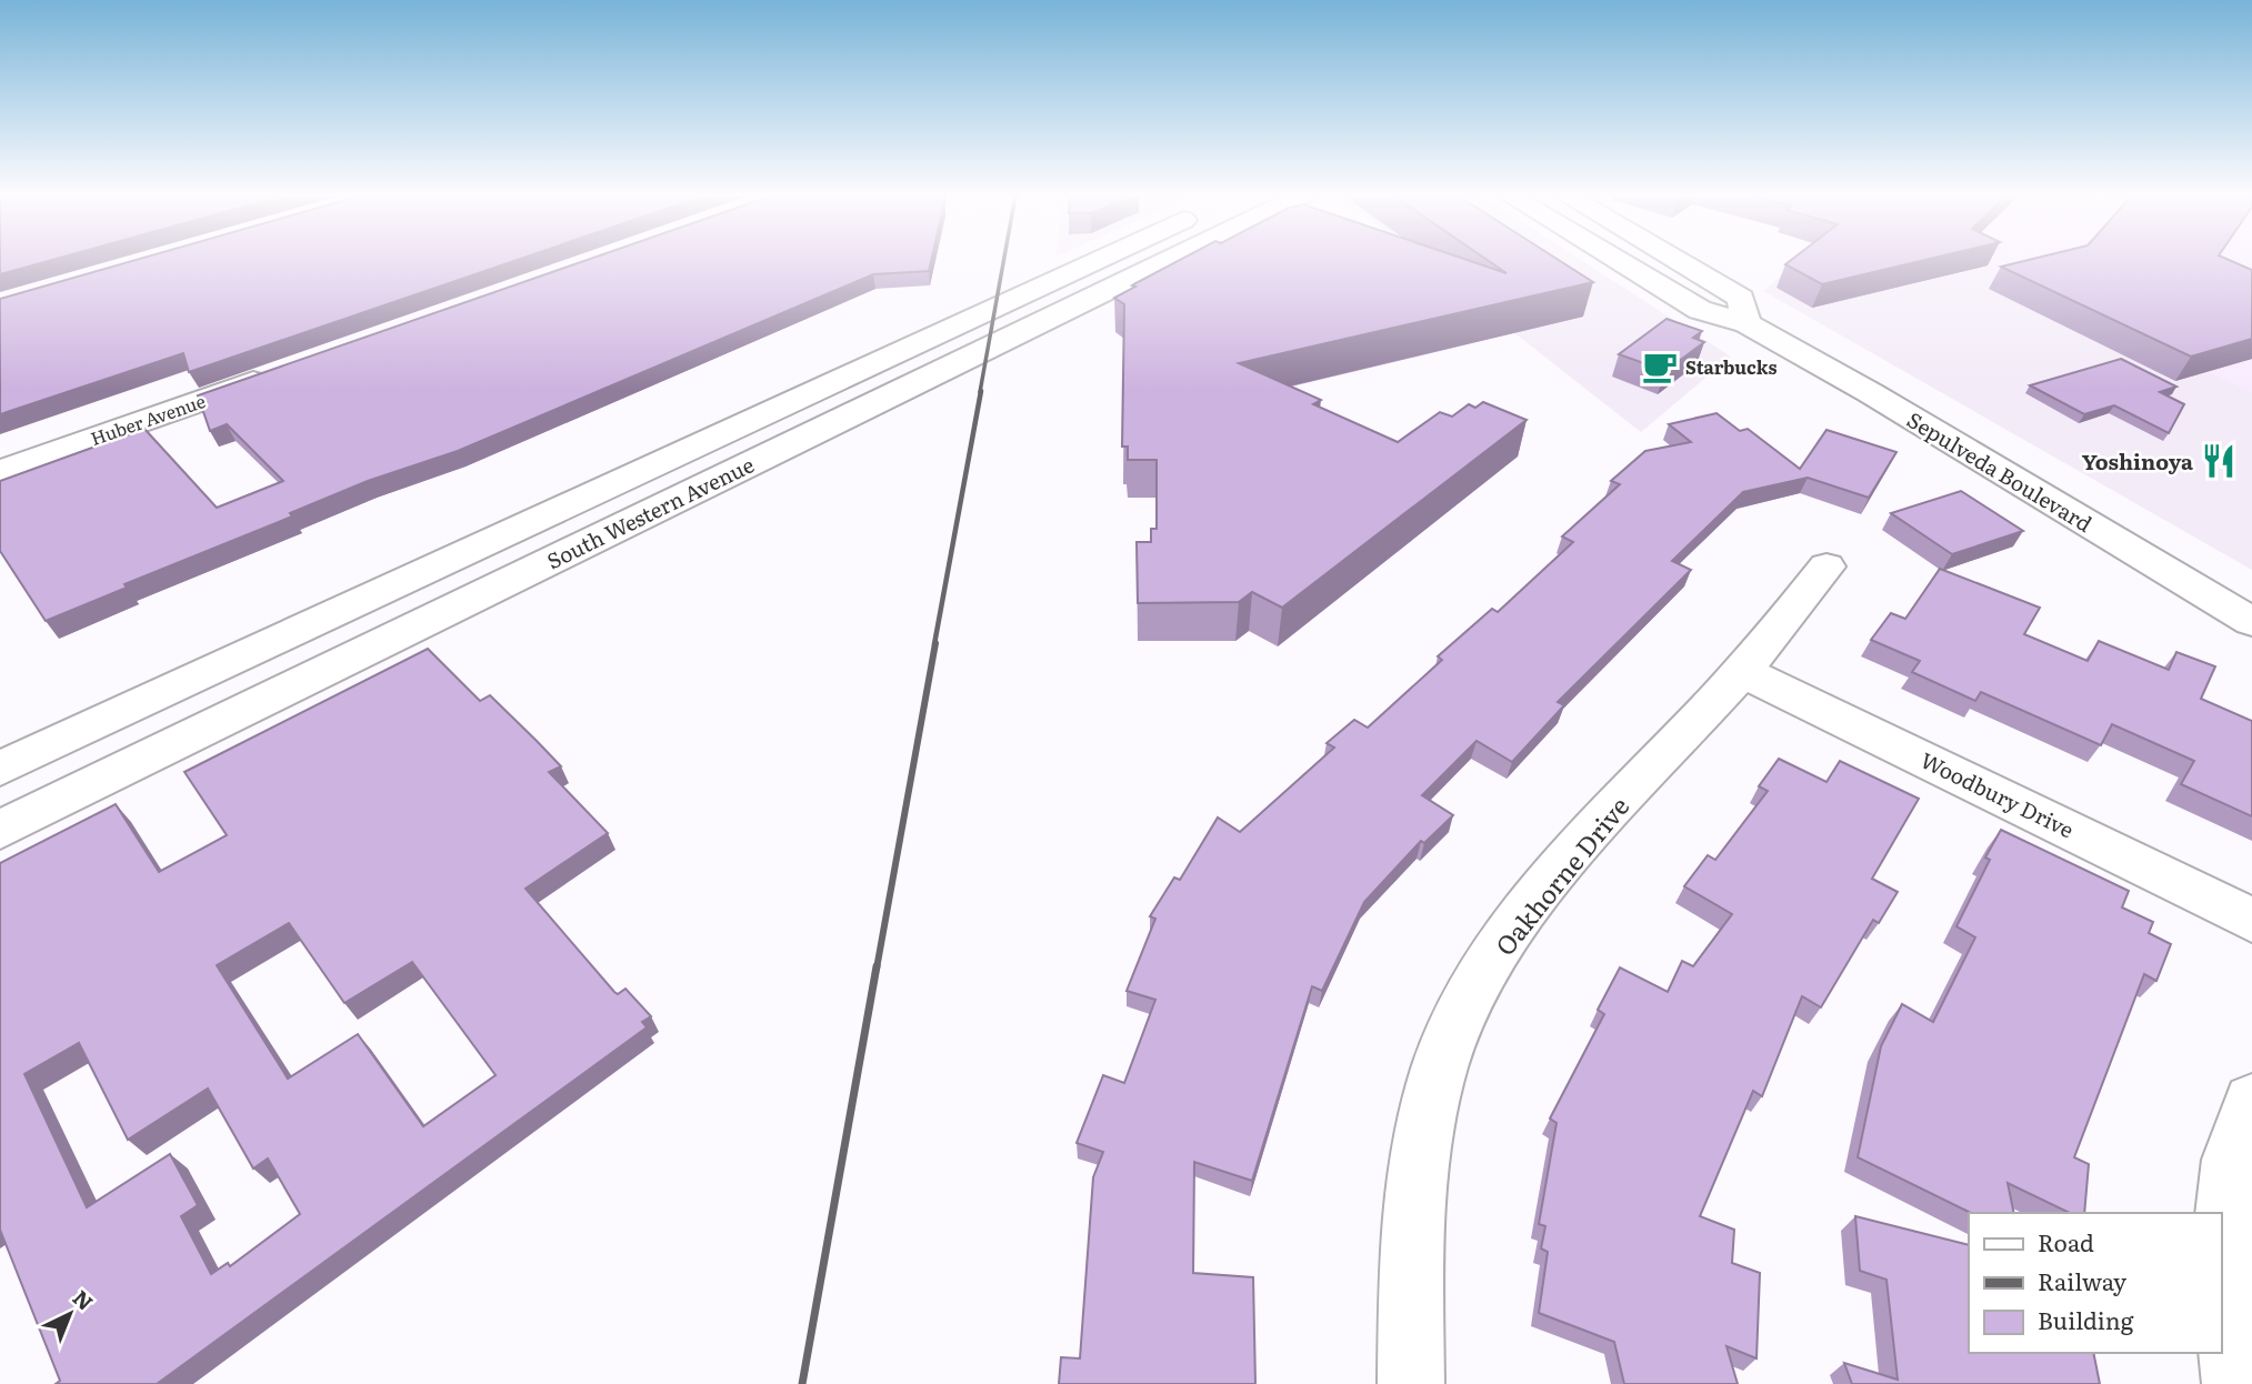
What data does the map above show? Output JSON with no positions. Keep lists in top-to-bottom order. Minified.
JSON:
{"streets":{"main road":["Huber Avenue","Sepulveda Boulevard","South Western Avenue","Woodbury Drive","Oakhorne Drive"]},"crossings":[["Woodbury Drive","Oakhorne Drive"]],"places":{"cafe":["Starbucks"],"restaurant":["Yoshinoya"]},"legend":["Road","Railway","Building"],"north":"top right"}
